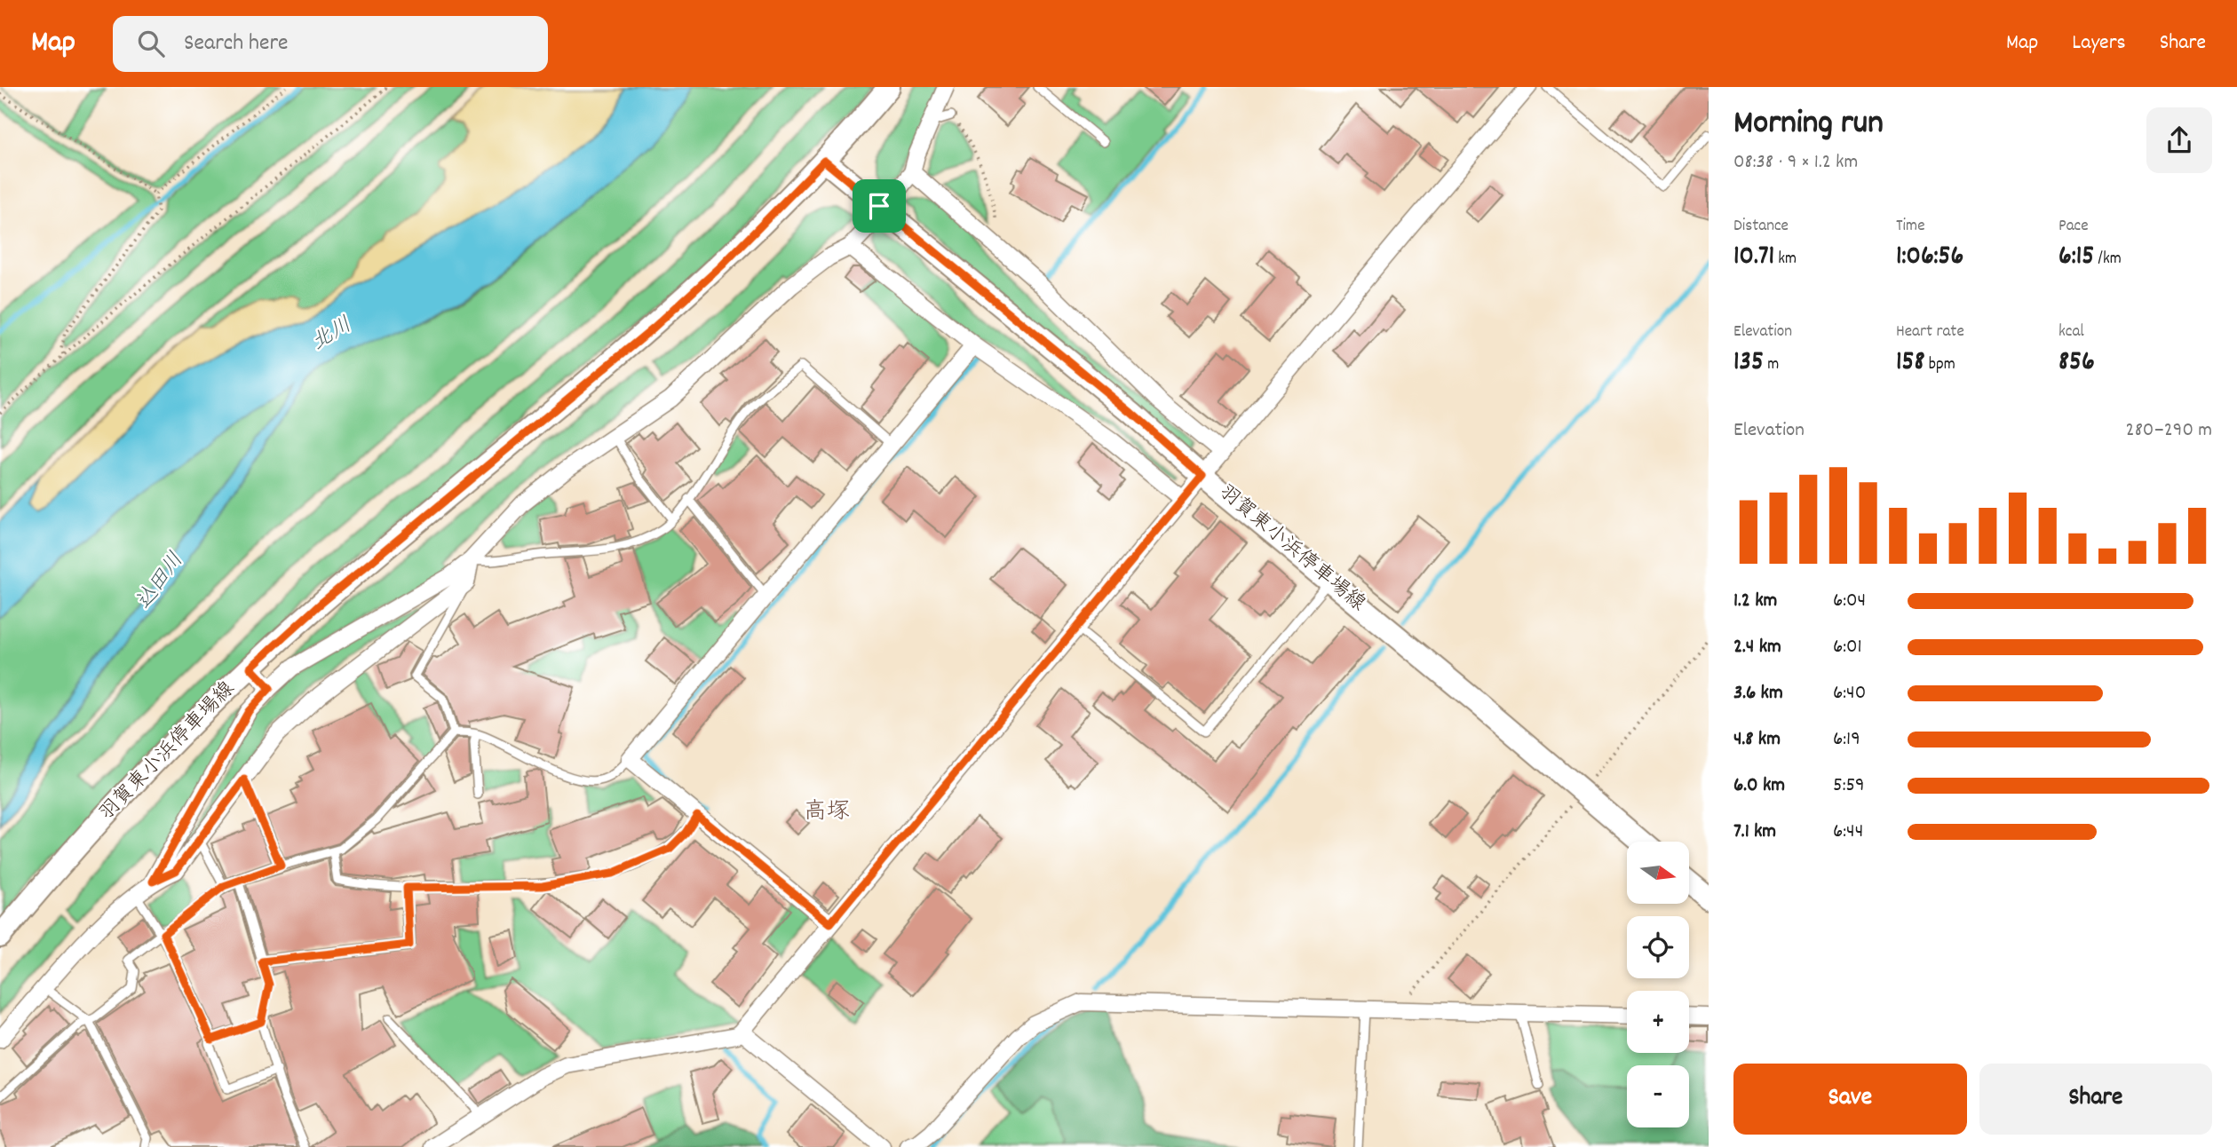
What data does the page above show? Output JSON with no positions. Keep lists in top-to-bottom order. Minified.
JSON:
{"streets":{"main road":["羽賀東小浜停車場線"]},"districts":["高塚"],"water":["北川","込田川"],"north":"right","page":{"header":"Map","search":"Search here","nav":["Map","Layers","Share"],"heading":["Morning run","08:38 · 9 × 1.2 km"],"stats":[["Distance","10.71 km"],["Time","1:06:56"],["Pace","6:15 /km"],["Elevation","135 m"],["Heart rate","158 bpm"],["kcal","856"]],"chart":["Elevation","280–290 m"],"list":[{"name":"1.2 km","note":"6:04"},{"name":"2.4 km","note":"6:01"},{"name":"3.6 km","note":"6:40"},{"name":"4.8 km","note":"6:19"},{"name":"6.0 km","note":"5:59"},{"name":"7.1 km","note":"6:44"}],"map_buttons":["+","−"],"buttons":["Save","Share"]}}
